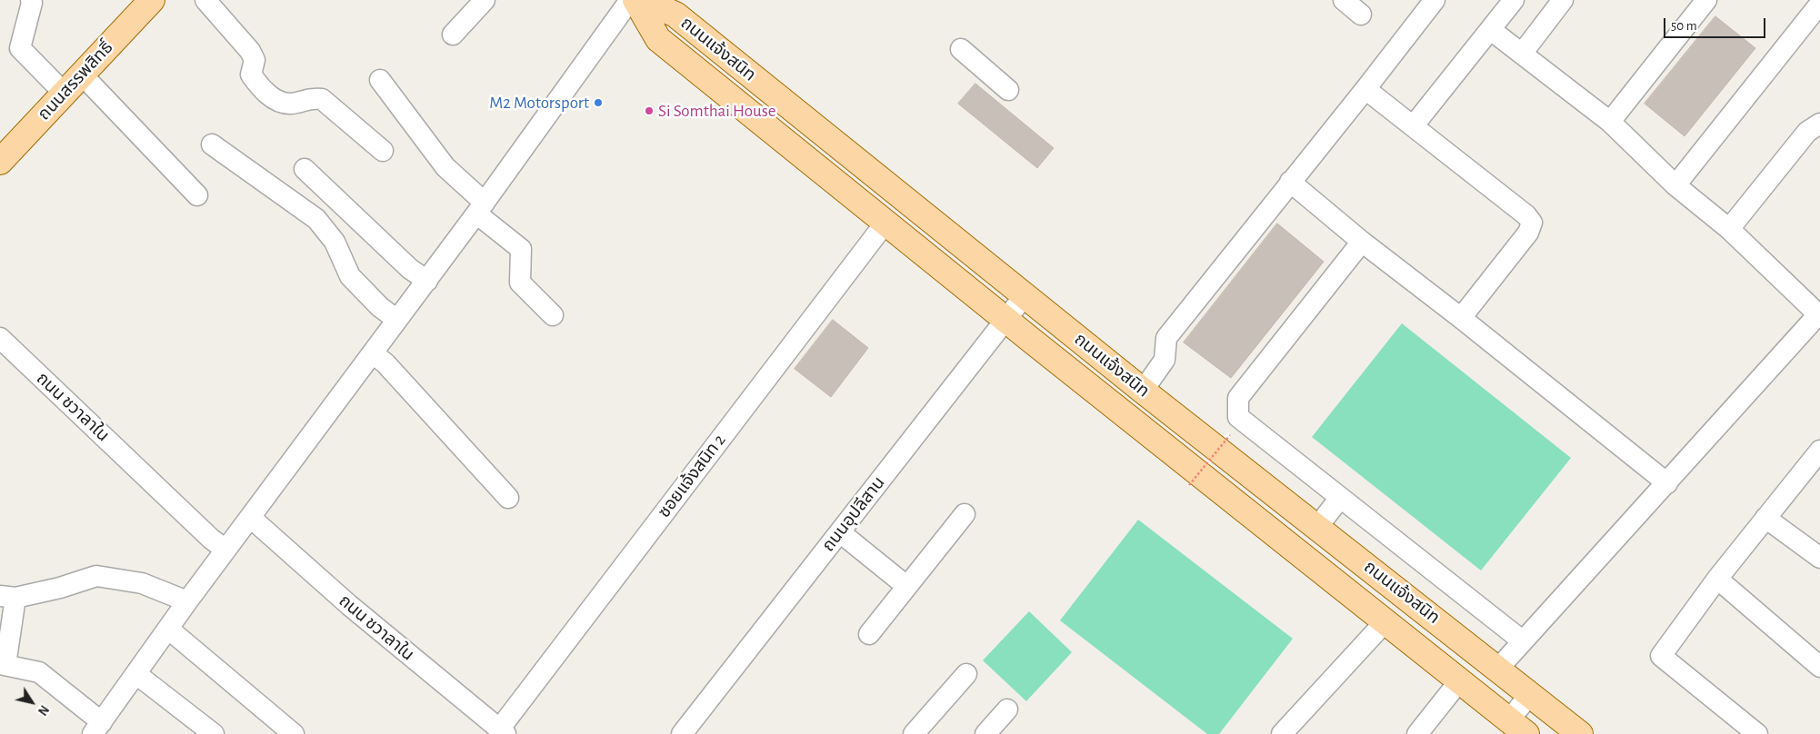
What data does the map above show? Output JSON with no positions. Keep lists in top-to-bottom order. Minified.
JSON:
{"streets":{"main road":["ถนนแจ้งสนิท","ถนนสรรพสิทธิ์"],"street":["ถนน ชวาลาใน","ซอยแจ้งสนิท 2","ถนนอุปลีสาน"]},"crossings":[["ถนนแจ้งสนิท","ซอยแจ้งสนิท 2"],["ถนนแจ้งสนิท","ถนนอุปลีสาน"],["ถนน ชวาลาใน","ซอยแจ้งสนิท 2"]],"places":["M2 Motorsport","Si Somthai House"],"scale_bar":"50 m","north":"bottom right"}
